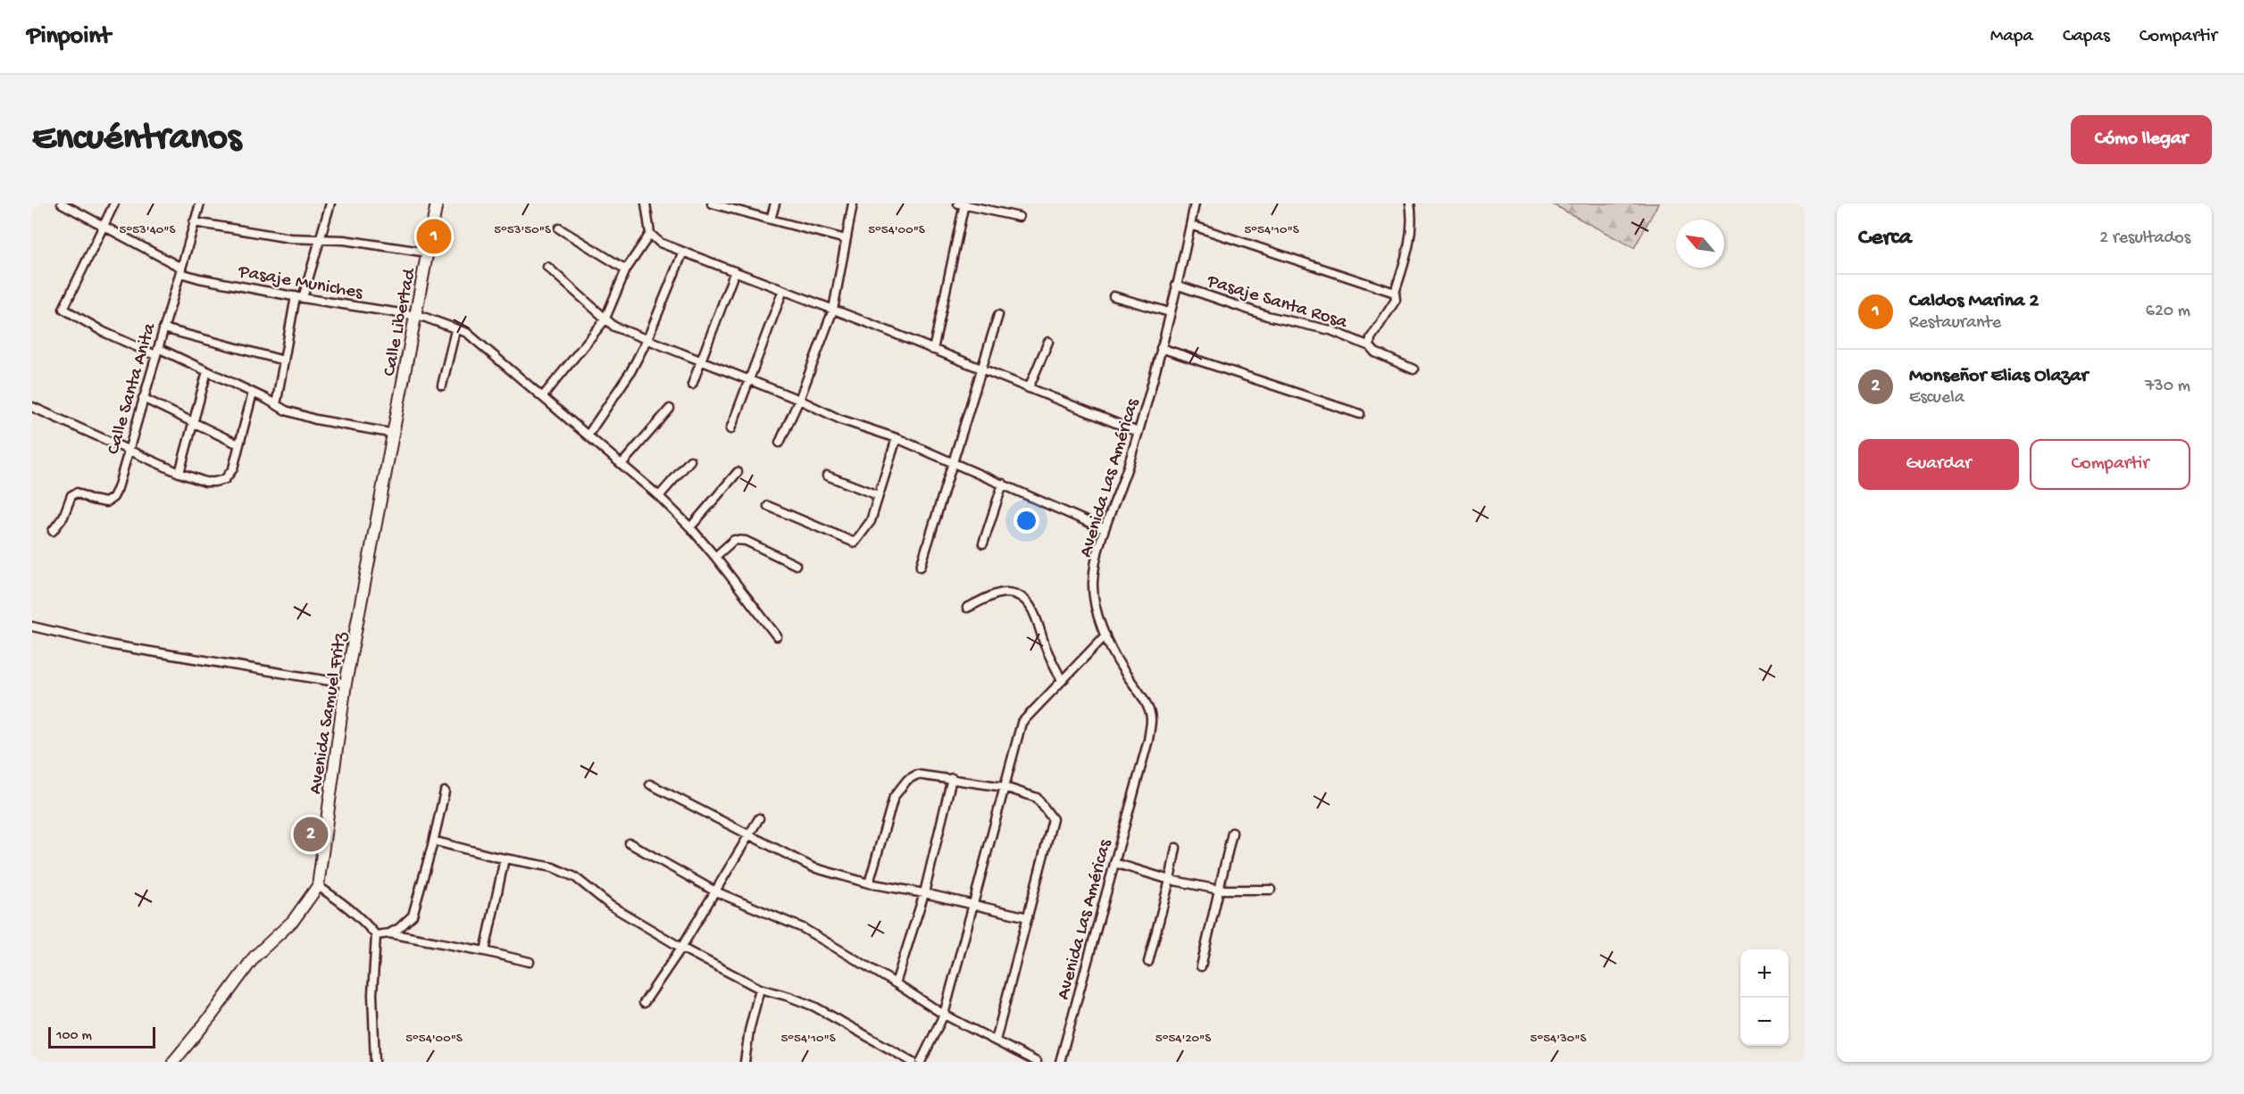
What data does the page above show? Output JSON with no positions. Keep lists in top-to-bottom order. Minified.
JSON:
{"streets":{"street":["Pasaje Muniches","Pasaje Santa Rosa","Calle Libertad","Calle Santa Anita","Avenida Las Américas","Avenida Samuel Fritz"]},"crossings":[["Pasaje Muniches","Calle Libertad"],["Pasaje Muniches","Calle Santa Anita"],["Pasaje Santa Rosa","Avenida Las Américas"],["Calle Libertad","Avenida Samuel Fritz"]],"scale_bar":"100 m","north":"top left","page":{"header":"Pinpoint","nav":["Mapa","Capas","Compartir"],"buttons":["Cómo llegar",["Guardar","Compartir"]],"title":"Encuéntranos","heading":["Cerca","2 resultados"],"pins":["1","2"],"list":[{"mark":"1","name":"Caldos Marina 2","note":"Restaurante","value":"620 m"},{"mark":"2","name":"Monseñor Elias Olazar","note":"Escuela","value":"730 m"}],"map_buttons":["+","−"],"scale":"100 m"},"coordinates":["5°53'40\"S","5°53'50\"S","5°54'00\"S","5°54'10\"S","5°54'20\"S","5°54'30\"S"]}
